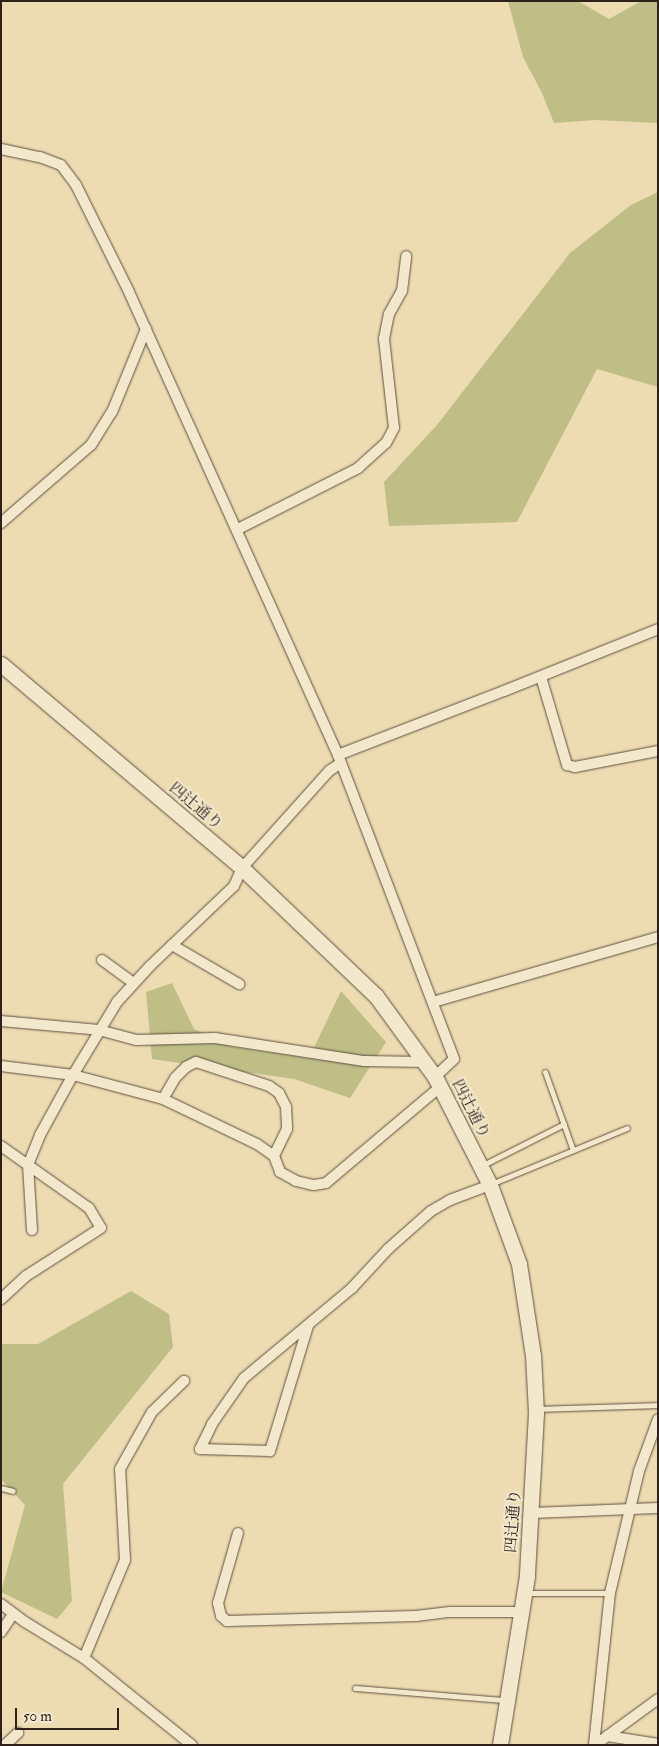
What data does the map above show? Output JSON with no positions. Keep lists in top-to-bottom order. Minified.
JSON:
{"streets":{"street":["四辻通り"]},"scale_bar":"50 m"}
